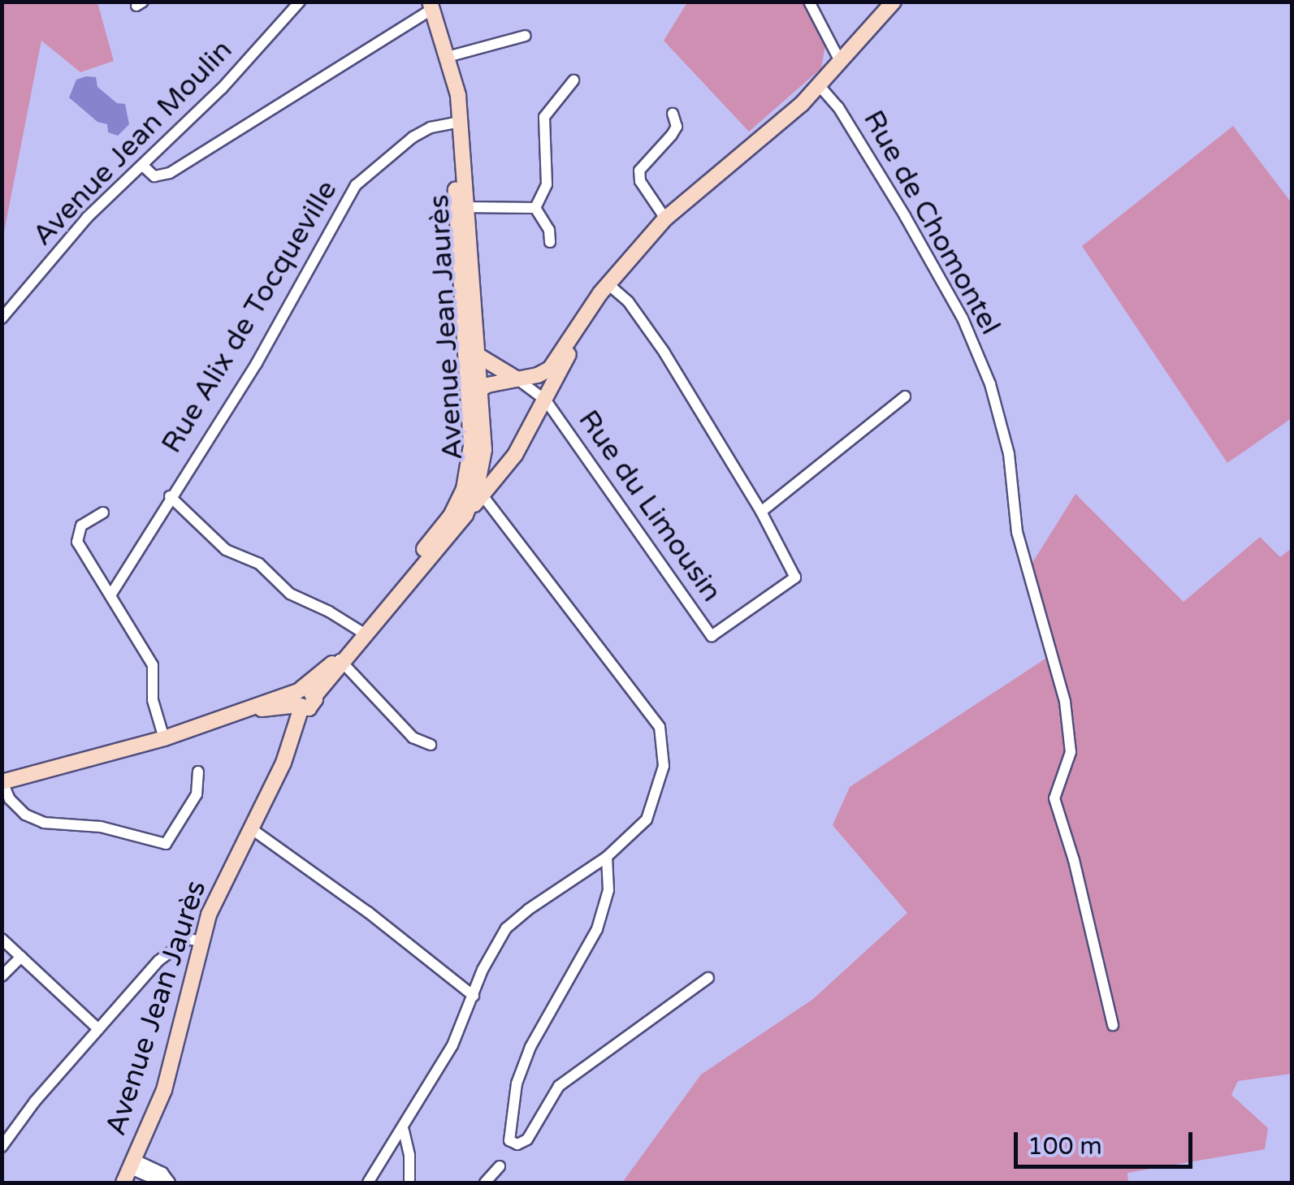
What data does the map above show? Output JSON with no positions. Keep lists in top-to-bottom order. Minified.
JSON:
{"streets":{"main road":["Avenue Jean Jaurès"],"street":["Avenue Jean Moulin","Rue de Chomontel","Rue Alix de Tocqueville","Rue du Limousin"]},"crossings":[["Rue Alix de Tocqueville","Avenue Jean Jaurès"]],"scale_bar":"100 m"}
